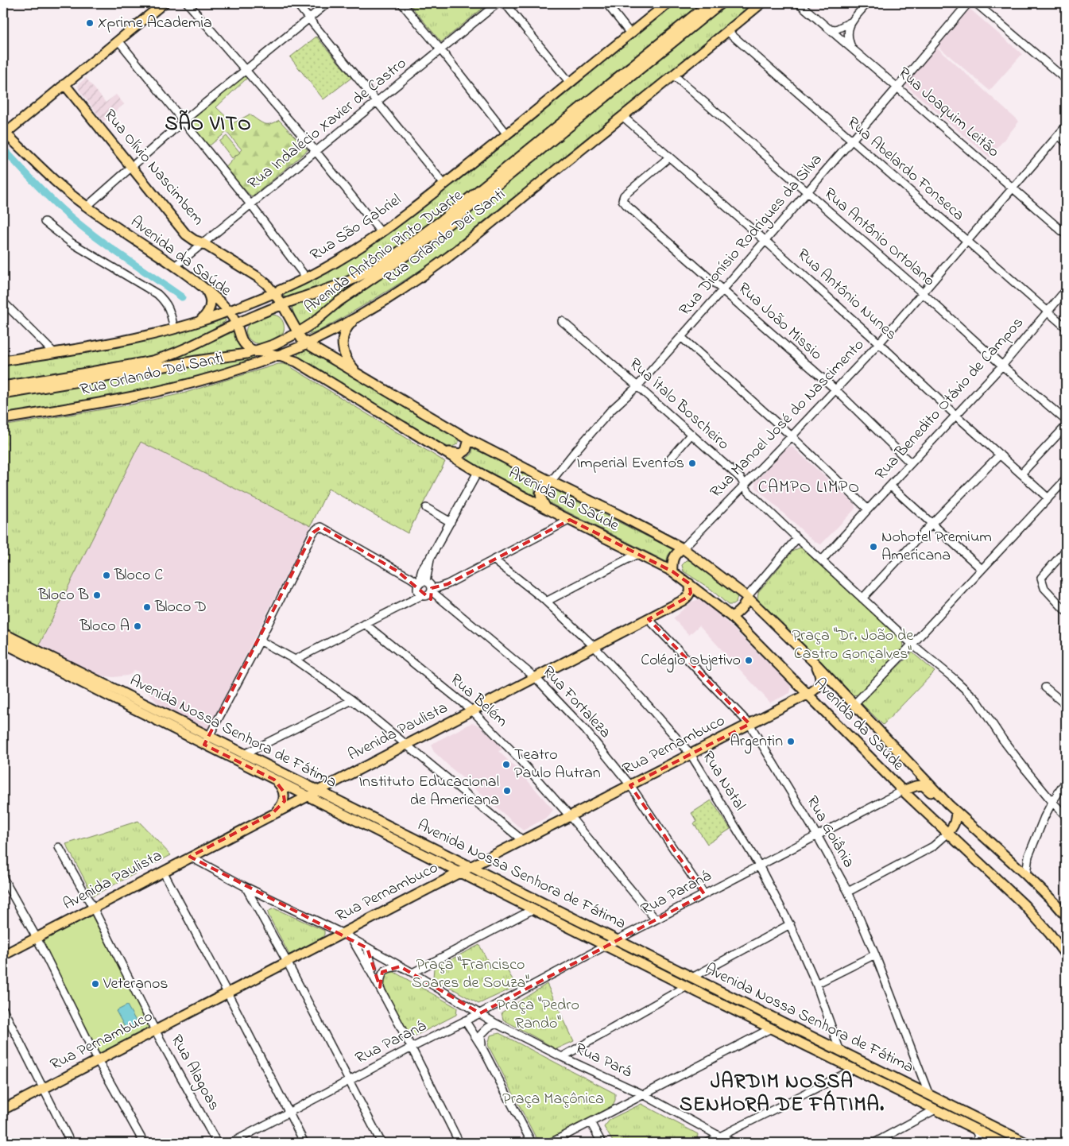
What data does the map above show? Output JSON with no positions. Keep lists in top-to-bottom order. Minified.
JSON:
{"streets":{"main road":["Rua Olívio Nascimbem","Rua São Gabriel","Rua Orlando Dei Santi","Avenida Antônio Pinto Duarte","Avenida da Saúde","Avenida Nossa Senhora de Fátima","Avenida Paulista","Rua Pernambuco"],"street":["Rua Joaquim Leitão","Rua Indalécio Xavier de Castro","Rua Abelardo Fonseca","Rua Dionísio Rodrigues da Silva","Rua Antônio Ortolano","Rua Antônio Nunes","Rua João Missio","Rua Benedito Otávio de Campos","Rua Ítalo Boscheiro","Rua Manoel José do Nascimento","Rua Belém","Rua Fortaleza","Rua Natal","Rua Goiânia","Rua Paraná","Rua Pará","Rua Alagoas"]},"crossings":[["Rua Joaquim Leitão","Rua Dionísio Rodrigues da Silva"],["Rua Joaquim Leitão","Rua Manoel José do Nascimento"],["Rua Indalécio Xavier de Castro","Rua Olívio Nascimbem"],["Rua Indalécio Xavier de Castro","Avenida da Saúde"],["Rua Olívio Nascimbem","Rua São Gabriel"],["Rua Olívio Nascimbem","Avenida Antônio Pinto Duarte"],["Rua Olívio Nascimbem","Avenida da Saúde"],["Rua Abelardo Fonseca","Rua Dionísio Rodrigues da Silva"],["Rua Abelardo Fonseca","Rua Orlando Dei Santi"],["Rua Abelardo Fonseca","Rua Benedito Otávio de Campos"],["Rua Abelardo Fonseca","Rua Manoel José do Nascimento"],["Rua São Gabriel","Avenida da Saúde"],["Rua Dionísio Rodrigues da Silva","Rua Antônio Ortolano"],["Rua Dionísio Rodrigues da Silva","Avenida da Saúde"],["Rua Dionísio Rodrigues da Silva","Rua Antônio Nunes"],["Rua Dionísio Rodrigues da Silva","Rua João Missio"],["Rua Dionísio Rodrigues da Silva","Rua Ítalo Boscheiro"],["Rua Orlando Dei Santi","Rua Antônio Ortolano"],["Rua Orlando Dei Santi","Avenida da Saúde"],["Rua Orlando Dei Santi","Rua Antônio Nunes"],["Rua Antônio Ortolano","Rua Benedito Otávio de Campos"],["Rua Antônio Ortolano","Rua Manoel José do Nascimento"],["Avenida Antônio Pinto Duarte","Avenida da Saúde"],["Avenida da Saúde","Rua Manoel José do Nascimento"],["Avenida da Saúde","Avenida Paulista"],["Avenida da Saúde","Rua Pernambuco"],["Avenida da Saúde","Rua Paraná"],["Rua Antônio Nunes","Rua João Missio"],["Rua Antônio Nunes","Rua Benedito Otávio de Campos"],["Rua Antônio Nunes","Rua Manoel José do Nascimento"],["Rua João Missio","Rua Benedito Otávio de Campos"],["Rua João Missio","Rua Manoel José do Nascimento"],["Rua Benedito Otávio de Campos","Rua Ítalo Boscheiro"],["Rua Ítalo Boscheiro","Rua Manoel José do Nascimento"],["Rua Belém","Avenida Paulista"],["Rua Belém","Rua Pernambuco"],["Rua Belém","Rua Paraná"],["Rua Fortaleza","Avenida Paulista"],["Rua Fortaleza","Rua Pernambuco"],["Rua Fortaleza","Rua Paraná"],["Avenida Nossa Senhora de Fátima","Avenida Paulista"],["Avenida Nossa Senhora de Fátima","Rua Pernambuco"],["Avenida Nossa Senhora de Fátima","Rua Natal"],["Avenida Nossa Senhora de Fátima","Rua Goiânia"],["Avenida Nossa Senhora de Fátima","Rua Paraná"],["Avenida Paulista","Rua Natal"],["Avenida Paulista","Rua Goiânia"],["Avenida Paulista","Rua Pará"],["Avenida Paulista","Rua Alagoas"],["Rua Pernambuco","Rua Natal"],["Rua Pernambuco","Rua Goiânia"],["Rua Pernambuco","Rua Pará"],["Rua Pernambuco","Rua Alagoas"],["Rua Natal","Rua Paraná"],["Rua Goiânia","Rua Paraná"],["Rua Paraná","Rua Pará"]],"districts":["SÃO VITO","CAMPO LIMPO","JARDIM NOSSA SENHORA DE FÁTIMA."],"parks":["Praça \"Dr. João de Castro Gonçalves\"","Praça \"Francisco Soares de Souza\"","Praça \"Pedro Rando\"","Praça Maçônica"],"places":["Xprime Academia","Imperial Eventos","Nohotel Premium Americana","Bloco C","Bloco B","Bloco D","Bloco A","Colégio Objetivo","Argentin","Teatro Paulo Autran","Instituto Educacional de Americana","Veteranos"]}
